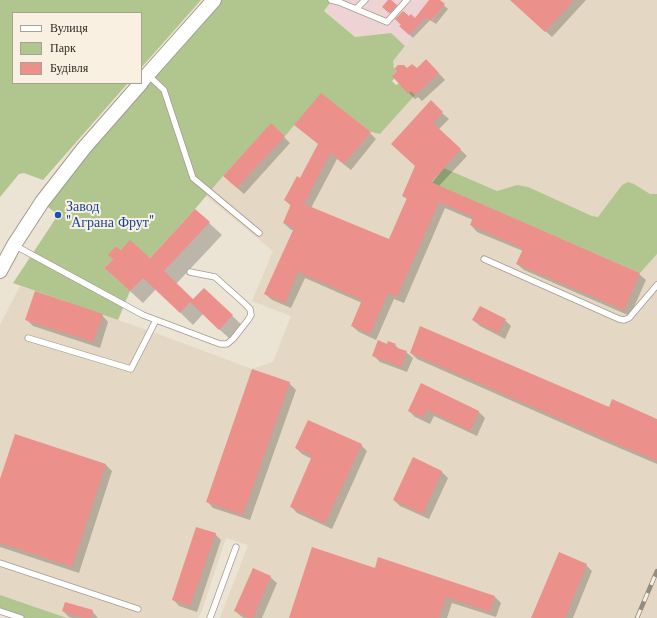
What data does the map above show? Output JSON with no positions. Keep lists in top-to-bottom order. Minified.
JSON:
{"places":["Завод \"Аграна Фрут\""],"legend":["Вулиця","Парк","Будівля"]}
